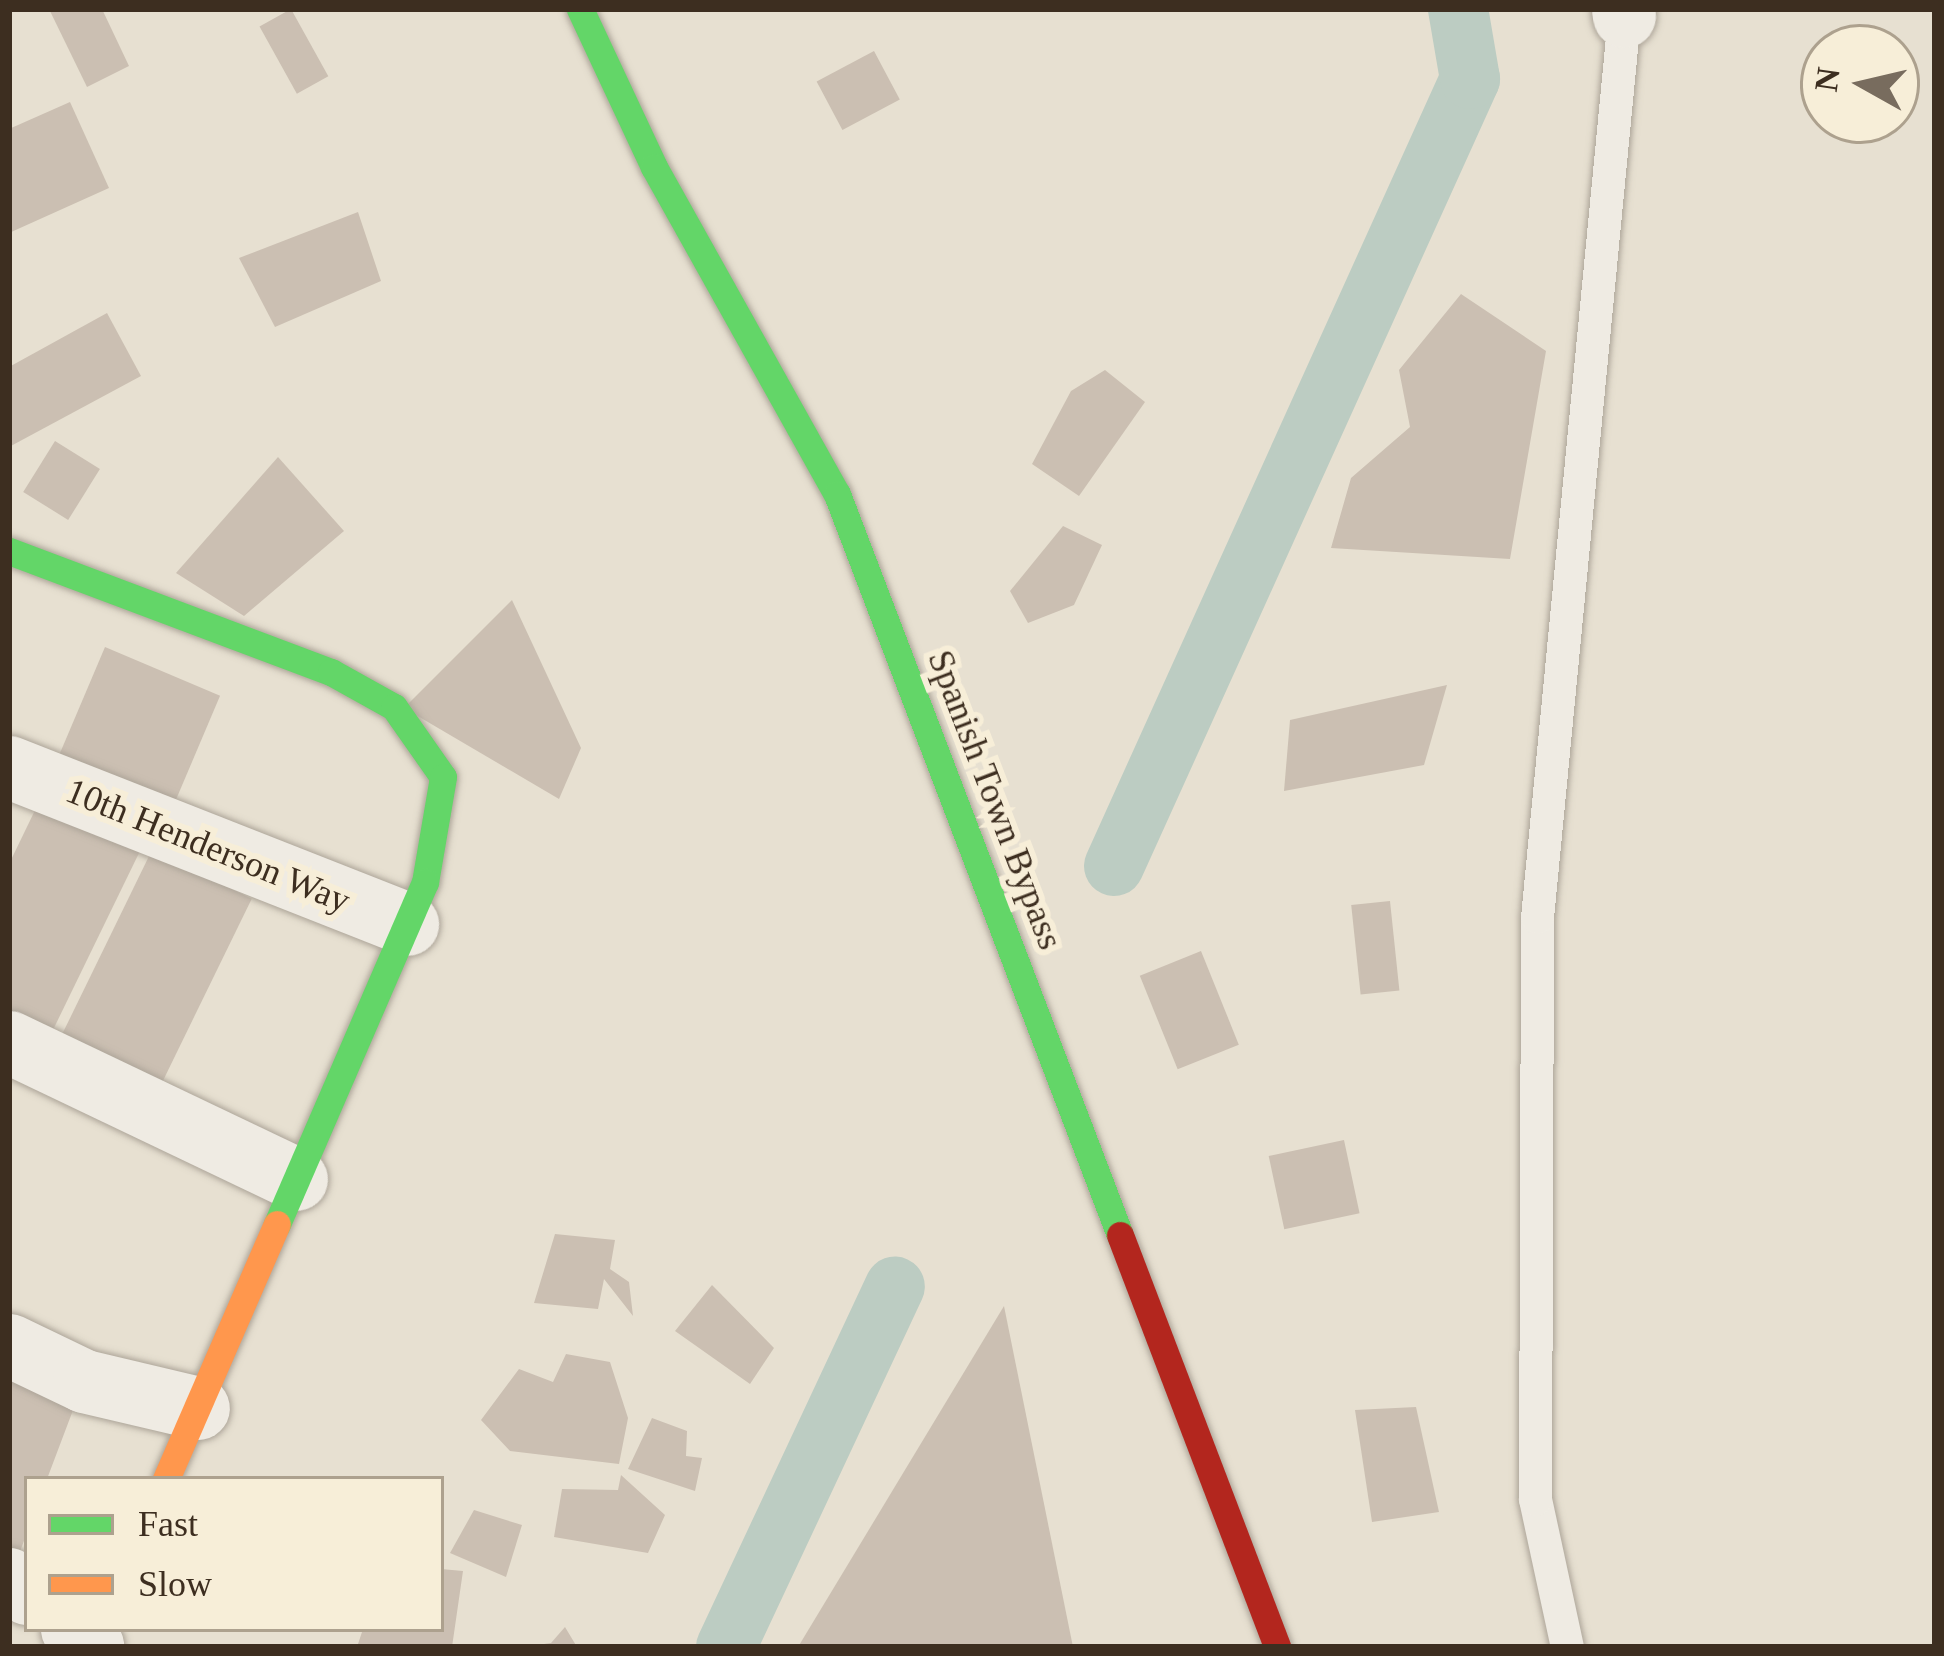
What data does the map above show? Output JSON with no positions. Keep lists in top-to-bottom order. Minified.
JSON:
{"streets":{"main road":["Spanish Town Bypass"],"street":["10th Henderson Way"]},"legend":["Fast","Slow"],"north":"left"}
